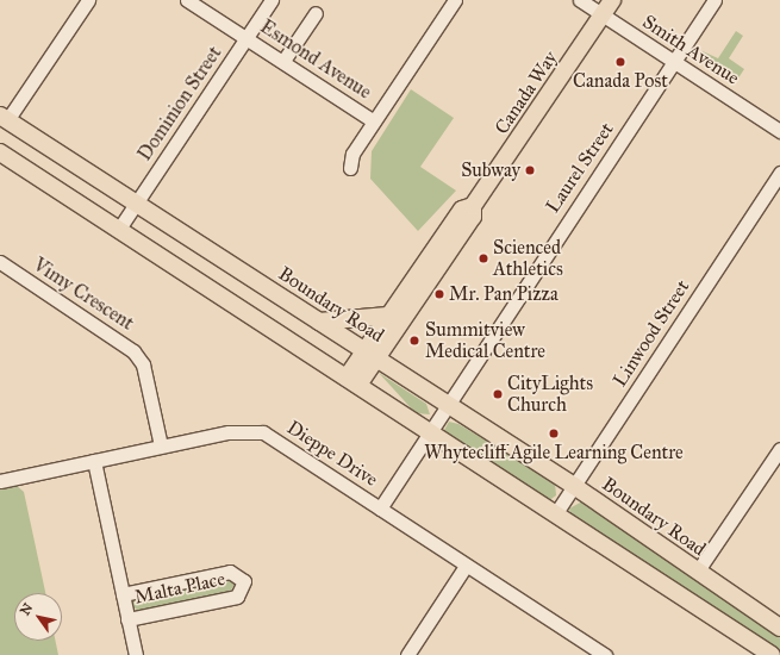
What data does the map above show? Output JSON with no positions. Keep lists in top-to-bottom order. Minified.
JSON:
{"streets":{"main road":["Canada Way","Boundary Road"],"street":["Smith Avenue","Esmond Avenue","Dominion Street","Laurel Street","Vimy Crescent","Linwood Street","Dieppe Drive","Malta Place"]},"crossings":[["Smith Avenue","Canada Way"],["Smith Avenue","Laurel Street"],["Esmond Avenue","Dominion Street"],["Canada Way","Boundary Road"],["Dominion Street","Boundary Road"],["Laurel Street","Boundary Road"],["Laurel Street","Dieppe Drive"],["Vimy Crescent","Dieppe Drive"],["Boundary Road","Linwood Street"]],"places":["Canada Post","Subway","Scienced Athletics","Mr. Pan Pizza","Summitview Medical Centre","CityLights Church","Whytecliff Agile Learning Centre"],"north":"top left"}
